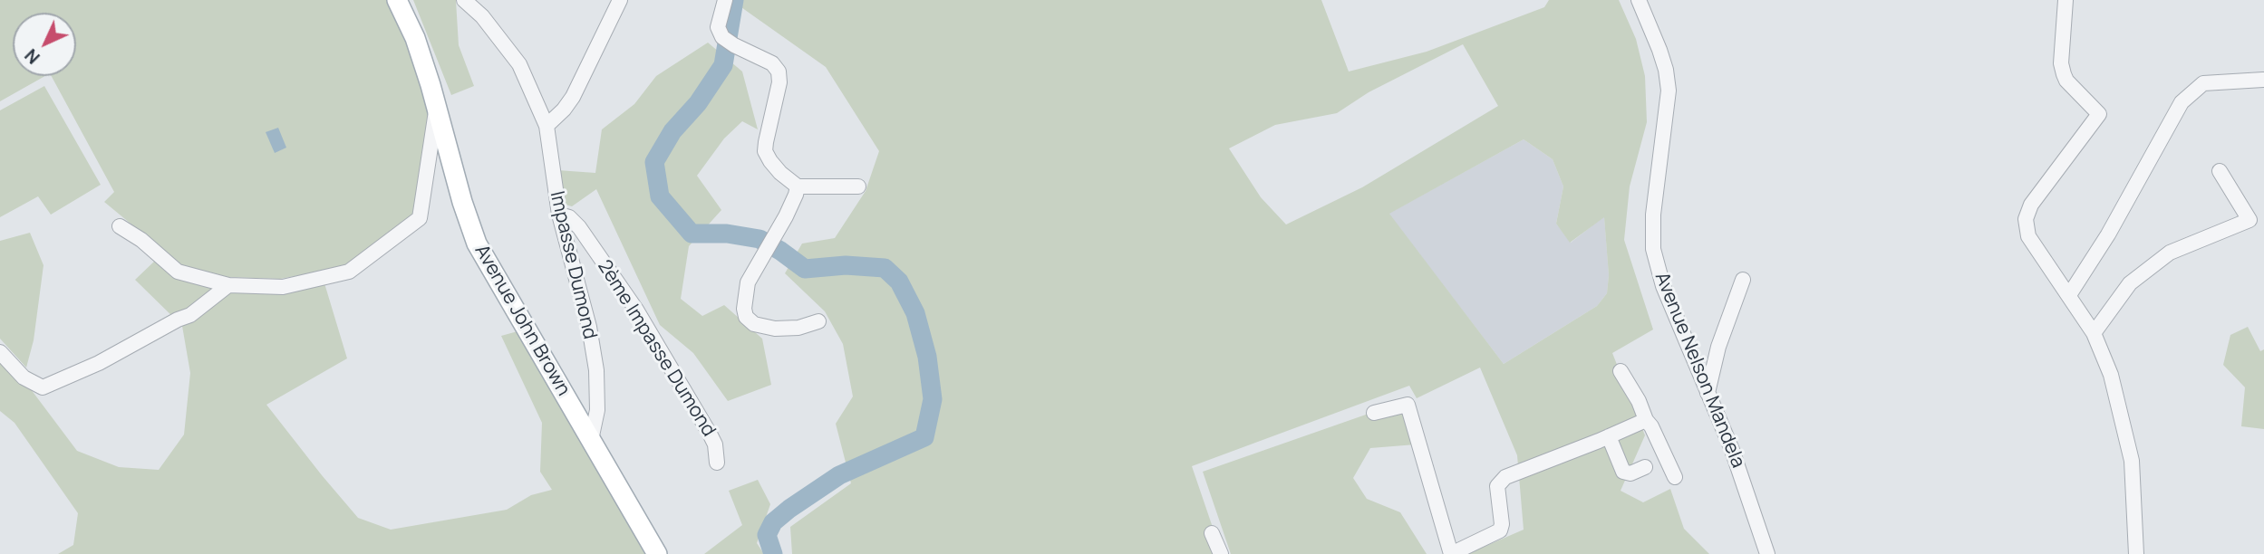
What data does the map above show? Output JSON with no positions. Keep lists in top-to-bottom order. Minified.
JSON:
{"streets":{"main road":["Avenue John Brown"],"street":["Impasse Dumond","2ème Impasse Dumond","Avenue Nelson Mandela"]},"crossings":[["Impasse Dumond","Avenue John Brown"],["Impasse Dumond","2ème Impasse Dumond"]],"north":"bottom left"}
